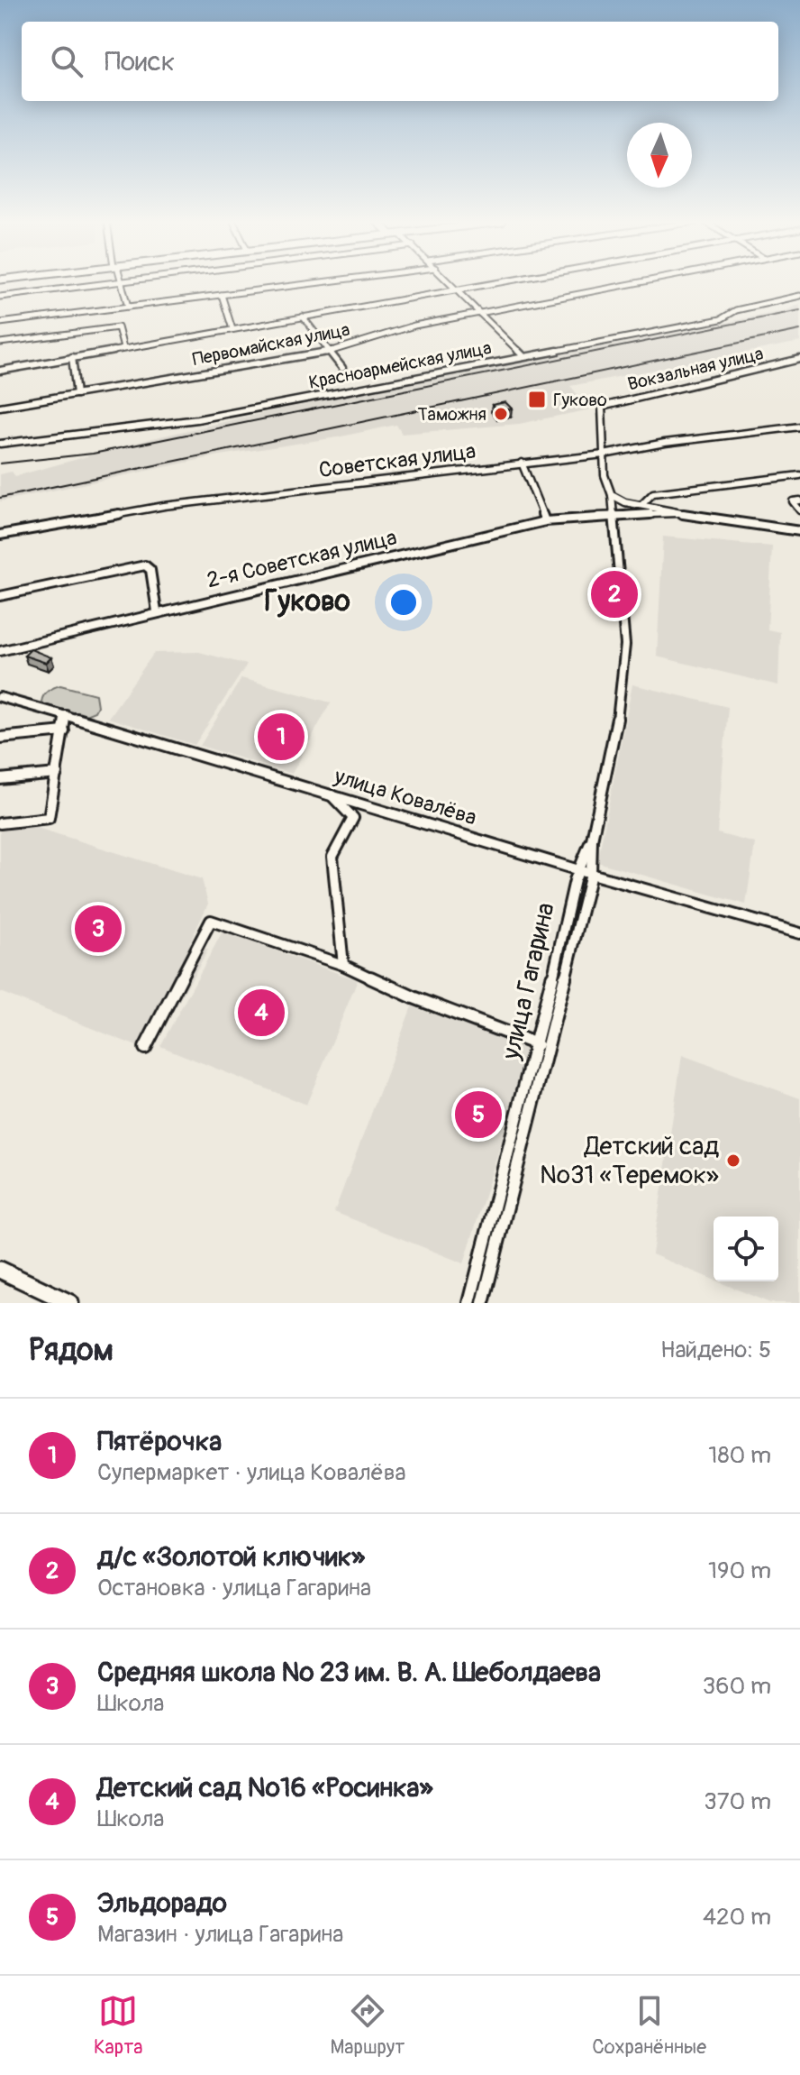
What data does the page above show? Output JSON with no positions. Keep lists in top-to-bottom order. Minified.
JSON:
{"streets":{"street":["Первомайская улица","Красноармейская улица","Вокзальная улица","Советская улица","2-я Советская улица","улица Ковалёва","улица Гагарина"]},"crossings":[["Вокзальная улица","Советская улица"],["Вокзальная улица","улица Гагарина"],["Советская улица","улица Гагарина"],["2-я Советская улица","улица Гагарина"],["улица Ковалёва","улица Гагарина"]],"districts":["Гуково"],"places":{"transit":["Гуково"],"other":["Таможня","Детский сад №31 «Теремок»"]},"north":"bottom","page":{"search":"Поиск","pins":["2","1","3","4","5"],"heading":["Рядом","Найдено: 5"],"list":[{"mark":"1","name":"Пятёрочка","note":"Супермаркет · улица Ковалёва","value":"180 m"},{"mark":"2","name":"д/с «Золотой ключик»","note":"Остановка · улица Гагарина","value":"190 m"},{"mark":"3","name":"Средняя школа № 23 им. В. А. Шеболдаева","note":"Школа","value":"360 m"},{"mark":"4","name":"Детский сад №16 «Росинка»","note":"Школа","value":"370 m"},{"mark":"5","name":"Эльдорадо","note":"Магазин · улица Гагарина","value":"420 m"}],"nav":["Карта","Маршрут","Сохранённые"]}}
